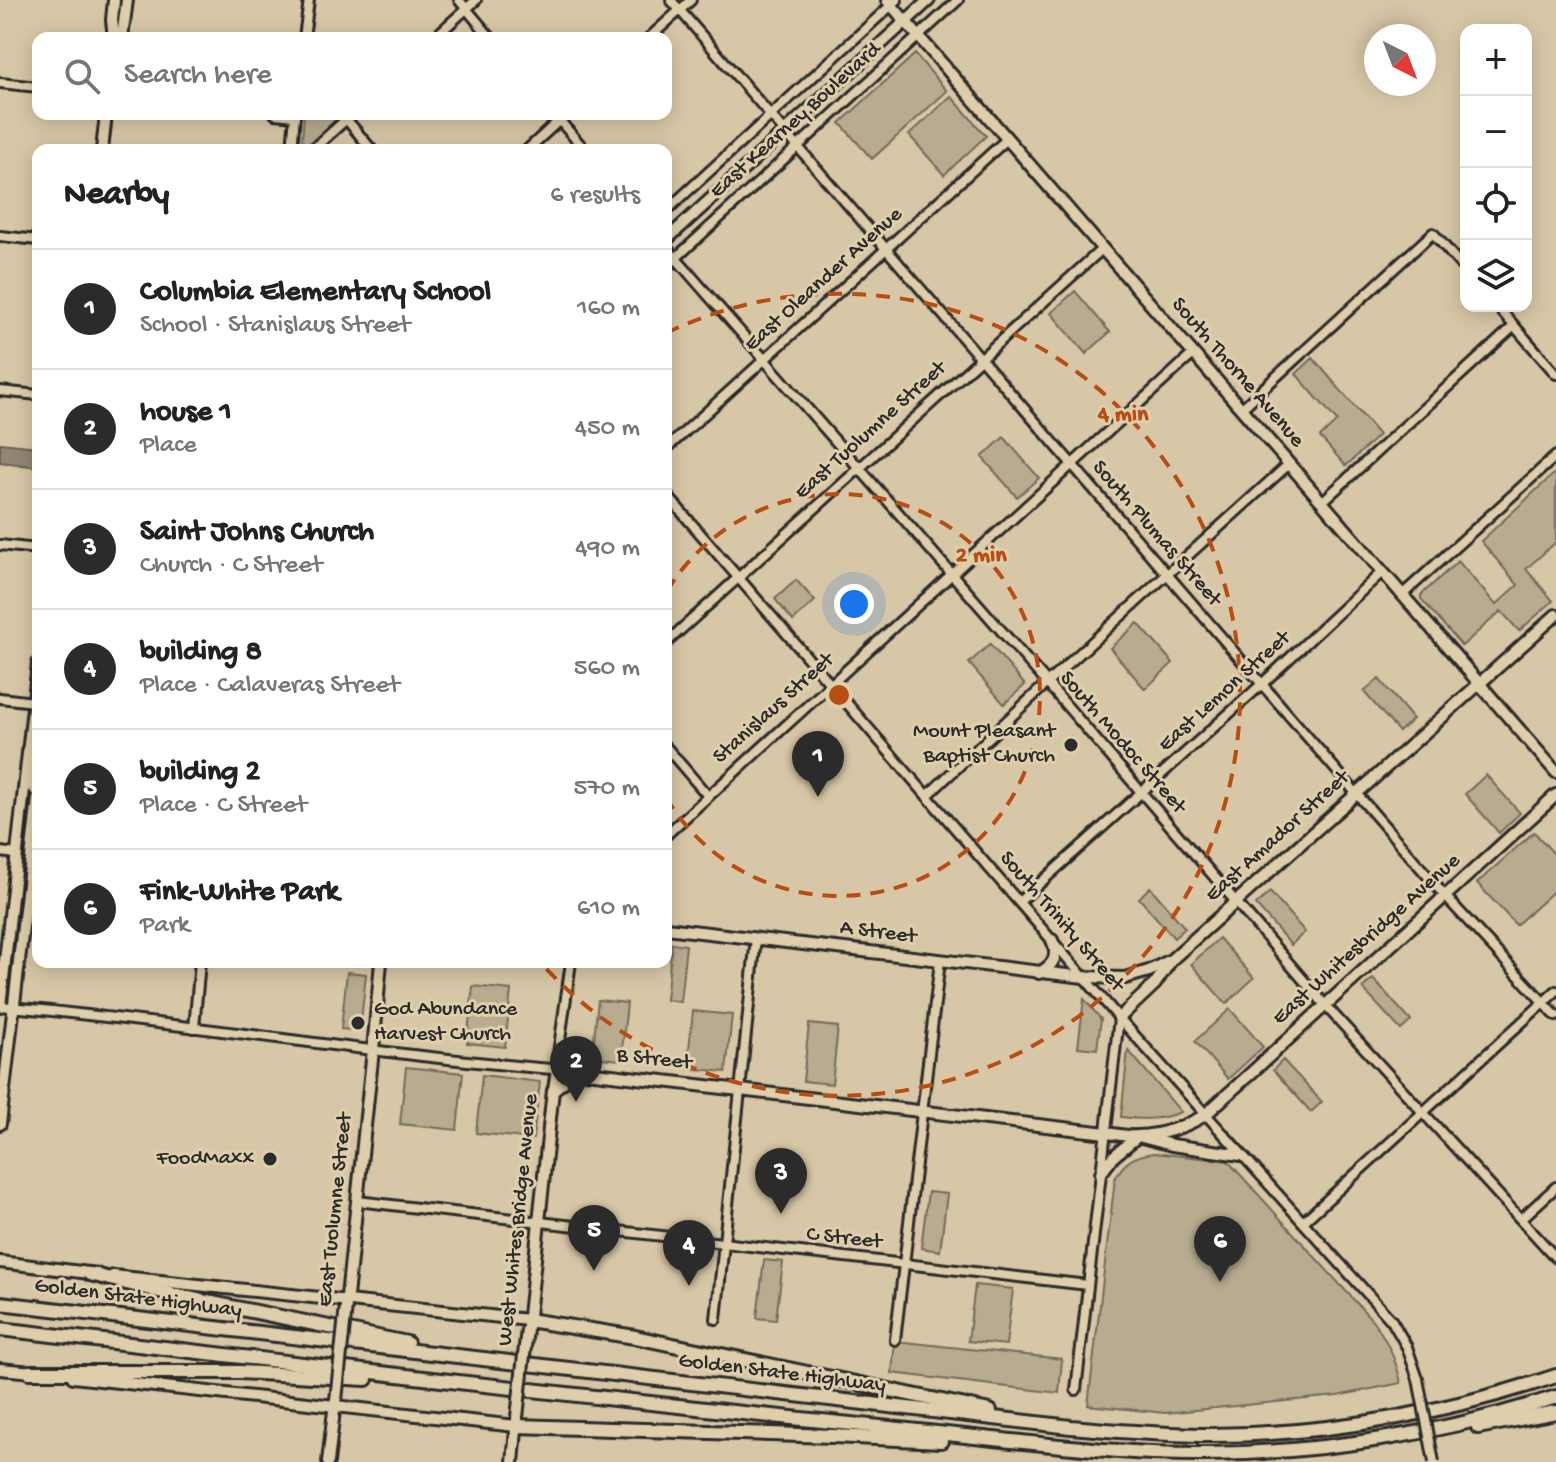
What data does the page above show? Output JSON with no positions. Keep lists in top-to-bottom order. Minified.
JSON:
{"streets":{"highway":["Golden State Highway"],"main road":["East Kearney Boulevard","South Thorne Avenue","East Tuolumne Street","East Amador Street","A Street","East Whitesbridge Avenue","B Street","West Whites Bridge Avenue"],"street":["East Oleander Avenue","South Plumas Street","East Lemon Street","Stanislaus Street","South Modoc Street","South Trinity Street","C Street"]},"crossings":[["East Kearney Boulevard","South Thorne Avenue"],["East Kearney Boulevard","South Plumas Street"],["East Kearney Boulevard","South Modoc Street"],["East Oleander Avenue","South Thorne Avenue"],["East Oleander Avenue","South Plumas Street"],["East Oleander Avenue","South Modoc Street"],["South Thorne Avenue","East Tuolumne Street"],["South Thorne Avenue","East Lemon Street"],["South Thorne Avenue","Stanislaus Street"],["South Thorne Avenue","East Amador Street"],["East Tuolumne Street","South Plumas Street"],["East Tuolumne Street","South Modoc Street"],["East Tuolumne Street","South Trinity Street"],["East Tuolumne Street","B Street"],["East Tuolumne Street","C Street"],["South Plumas Street","East Lemon Street"],["South Plumas Street","Stanislaus Street"],["South Plumas Street","East Amador Street"],["South Plumas Street","East Whitesbridge Avenue"],["East Lemon Street","South Modoc Street"],["East Lemon Street","South Trinity Street"],["Stanislaus Street","South Modoc Street"],["Stanislaus Street","South Trinity Street"],["South Modoc Street","East Amador Street"],["South Modoc Street","East Whitesbridge Avenue"],["East Amador Street","South Trinity Street"],["East Amador Street","A Street"],["South Trinity Street","A Street"],["South Trinity Street","East Whitesbridge Avenue"],["South Trinity Street","B Street"],["East Whitesbridge Avenue","B Street"],["B Street","West Whites Bridge Avenue"],["West Whites Bridge Avenue","C Street"]],"places":["Mount Pleasant Baptist Church","God Abundance Harvest Church","FoodMaxx"],"north":"bottom right","page":{"map_buttons":["+","−"],"search":"Search here","heading":["Nearby","6 results"],"list":[{"mark":"1","name":"Columbia Elementary School","note":"School · Stanislaus Street","value":"160 m"},{"mark":"2","name":"house 1","note":"Place","value":"450 m"},{"mark":"3","name":"Saint Johns Church","note":"Church · C Street","value":"490 m"},{"mark":"4","name":"building 8","note":"Place · Calaveras Street","value":"560 m"},{"mark":"5","name":"building 2","note":"Place · C Street","value":"570 m"},{"mark":"6","name":"Fink-White Park","note":"Park","value":"610 m"}],"pins":["1","2","3","5","6","4"]},"rings":["4 min","2 min"]}
